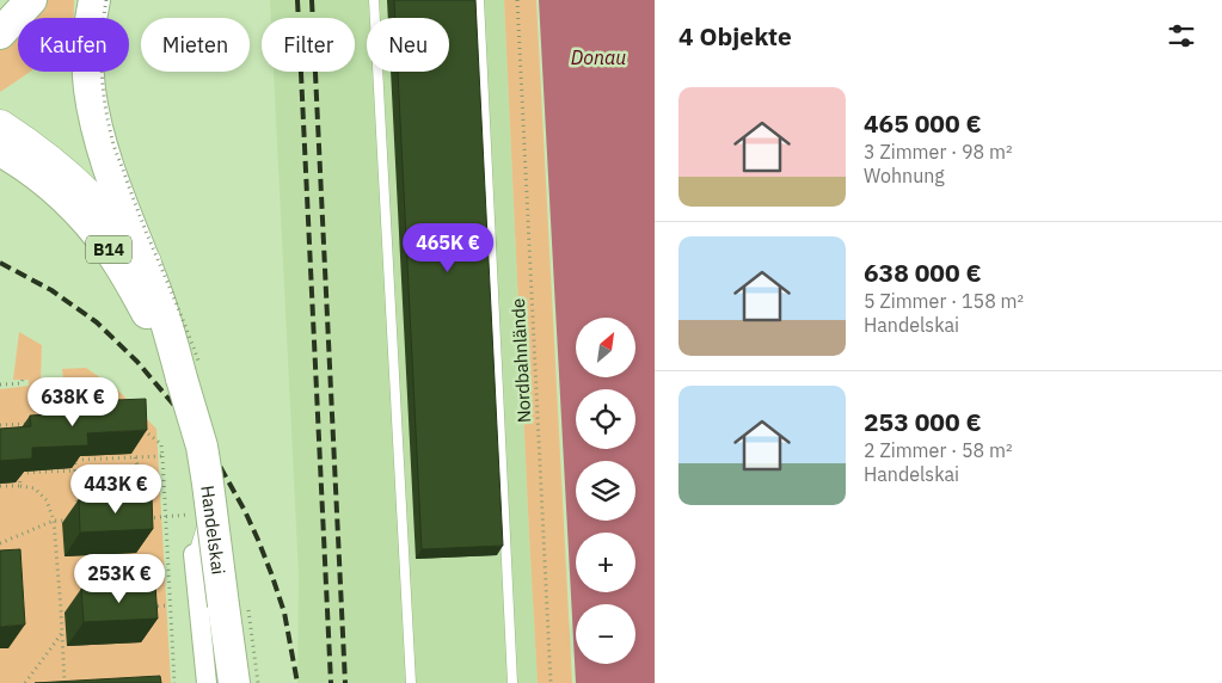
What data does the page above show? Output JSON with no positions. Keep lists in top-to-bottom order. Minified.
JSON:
{"streets":{"highway":["B14","Handelskai"],"path":["Nordbahnlände"]},"crossings":[["B14","Handelskai"]],"water":["Donau"],"north":"top right","page":{"heading":"4 Objekte","chip":["Kaufen","Mieten","Filter","Neu"],"list":[{"name":"465 000 €","note":"3 Zimmer · 98 m² · Wohnung"},{"name":"638 000 €","note":"5 Zimmer · 158 m² · Handelskai"},{"name":"253 000 €","note":"2 Zimmer · 58 m² · Handelskai"}],"price":["465K €","638K €","443K €","253K €"],"map_buttons":["+","−"]}}
